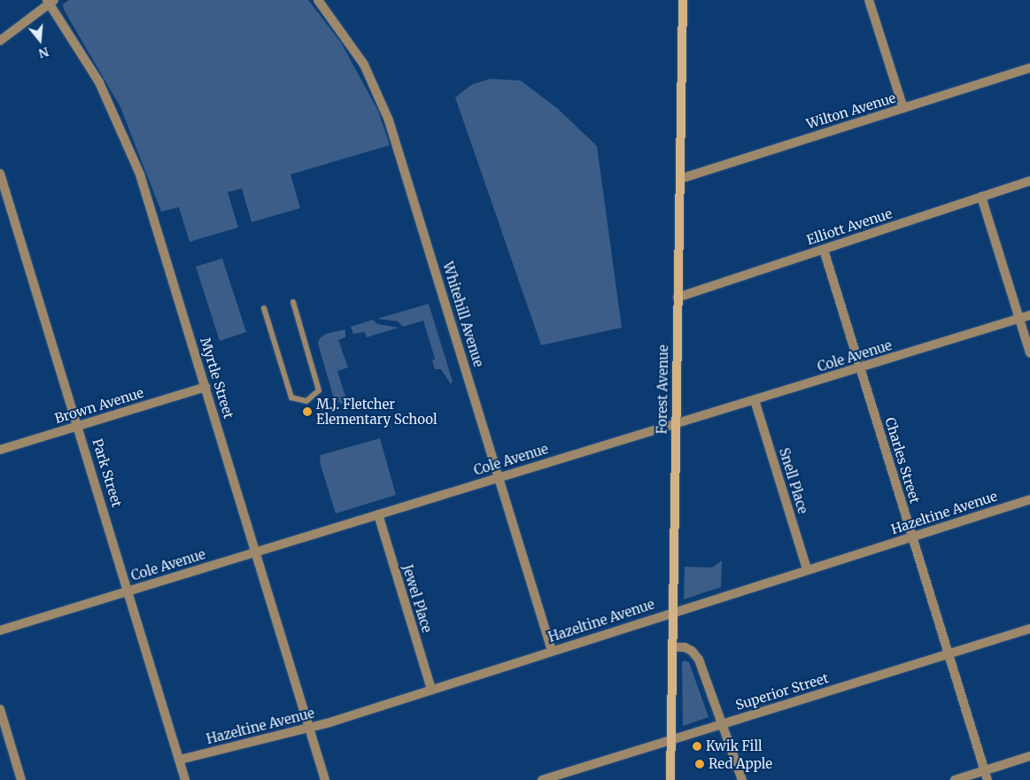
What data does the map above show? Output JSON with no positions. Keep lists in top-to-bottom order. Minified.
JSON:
{"streets":{"main road":["Forest Avenue"],"street":["Wilton Avenue","Elliott Avenue","Whitehill Avenue","Cole Avenue","Myrtle Street","Brown Avenue","Charles Street","Park Street","Snell Place","Hazeltine Avenue","Jewel Place","Superior Street"]},"crossings":[["Wilton Avenue","Forest Avenue"],["Elliott Avenue","Forest Avenue"],["Elliott Avenue","Charles Street"],["Whitehill Avenue","Cole Avenue"],["Whitehill Avenue","Hazeltine Avenue"],["Cole Avenue","Myrtle Street"],["Cole Avenue","Forest Avenue"],["Cole Avenue","Charles Street"],["Cole Avenue","Park Street"],["Cole Avenue","Snell Place"],["Cole Avenue","Jewel Place"],["Myrtle Street","Brown Avenue"],["Myrtle Street","Hazeltine Avenue"],["Forest Avenue","Hazeltine Avenue"],["Forest Avenue","Superior Street"],["Brown Avenue","Park Street"],["Charles Street","Hazeltine Avenue"],["Charles Street","Superior Street"],["Park Street","Hazeltine Avenue"],["Snell Place","Hazeltine Avenue"],["Hazeltine Avenue","Jewel Place"]],"places":["M.J. Fletcher Elementary School","Kwik Fill","Red Apple"],"north":"bottom"}
